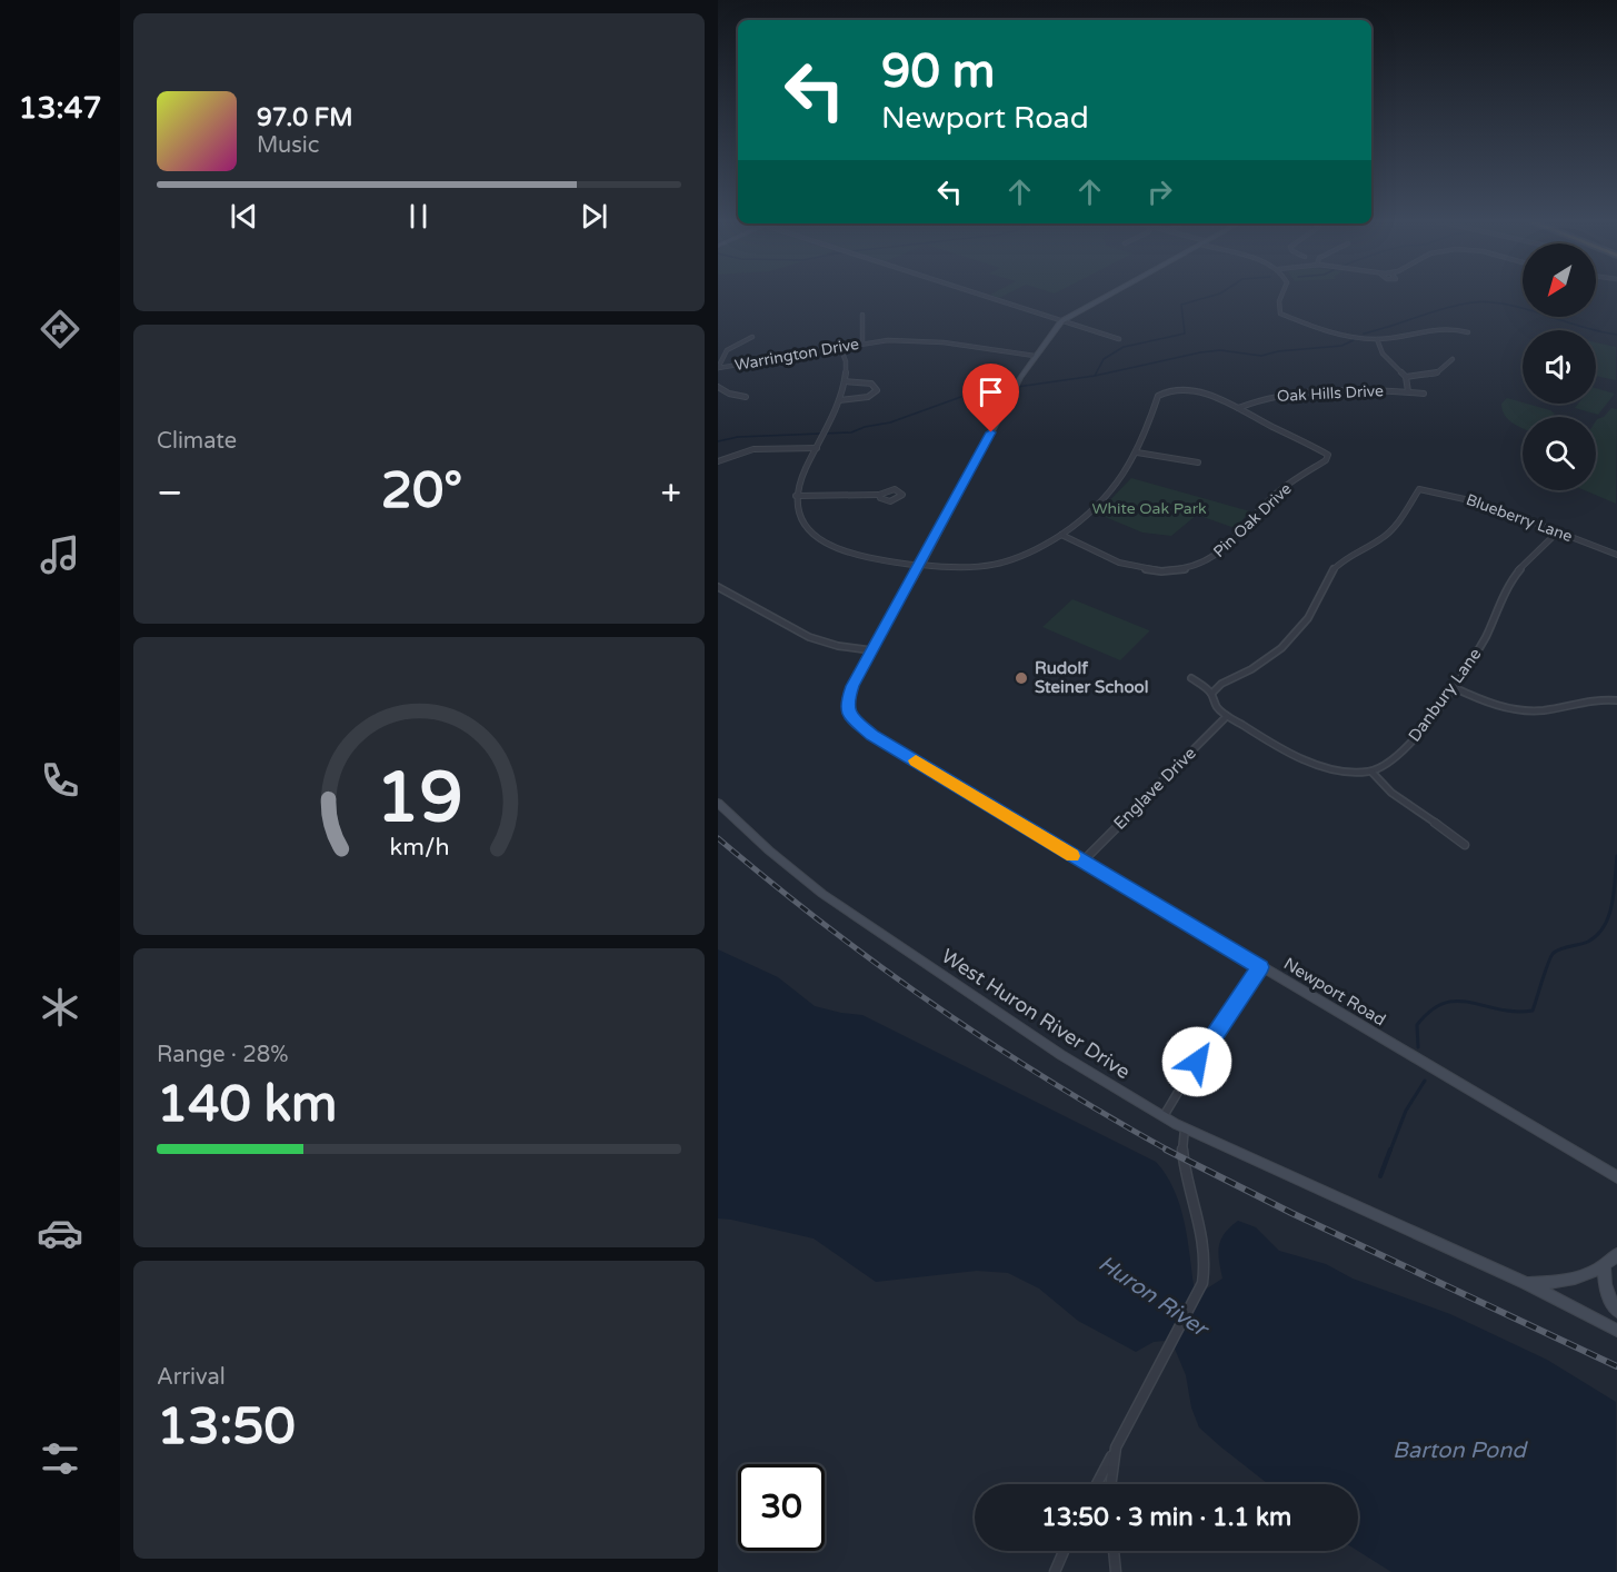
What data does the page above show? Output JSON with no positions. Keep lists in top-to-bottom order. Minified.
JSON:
{"streets":{"street":["Warrington Drive","Oak Hills Drive","Blueberry Lane","Pin Oak Drive","Danbury Lane","Englave Drive","Newport Road","West Huron River Drive"]},"crossings":[["Warrington Drive","Newport Road"],["Oak Hills Drive","Pin Oak Drive"],["Blueberry Lane","Danbury Lane"],["Englave Drive","Newport Road"]],"water":["Huron River","Barton Pond"],"parks":["White Oak Park"],"places":["Rudolf Steiner School"],"north":"bottom left","page":{"tabs":"13:47","turn":["90 m","Newport Road"],"song":["97.0 FM","Music"],"tile":["Climate",["Range · 28%","140 km"],["Arrival","13:50"]],"heat":["−","20°","+"],"limit":"30","trip":"13:50 · 3 min · 1.1 km","gauge":["19","km/h"]}}
